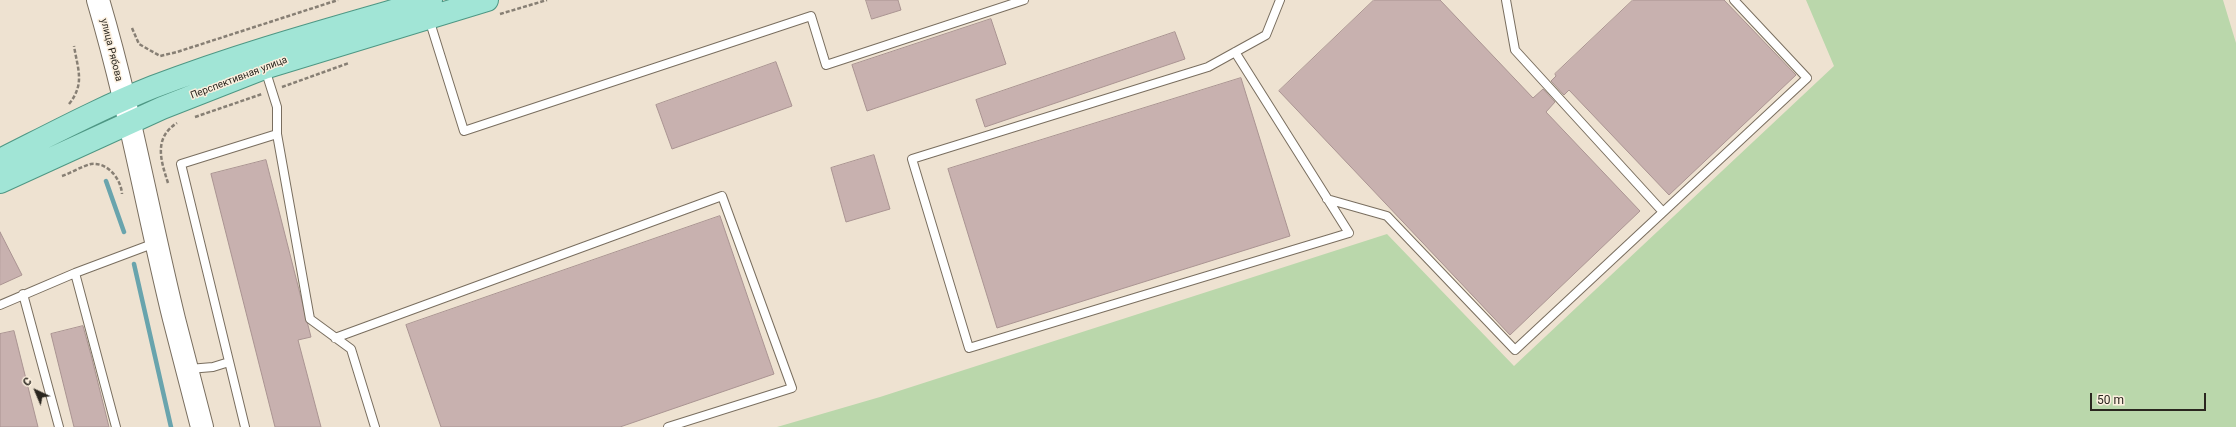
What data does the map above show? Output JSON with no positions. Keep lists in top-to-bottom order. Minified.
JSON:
{"streets":{"main road":["улица Рябова","Перспективная улица"]},"crossings":[["улица Рябова","Перспективная улица"]],"scale_bar":"50 m","north":"top left"}
